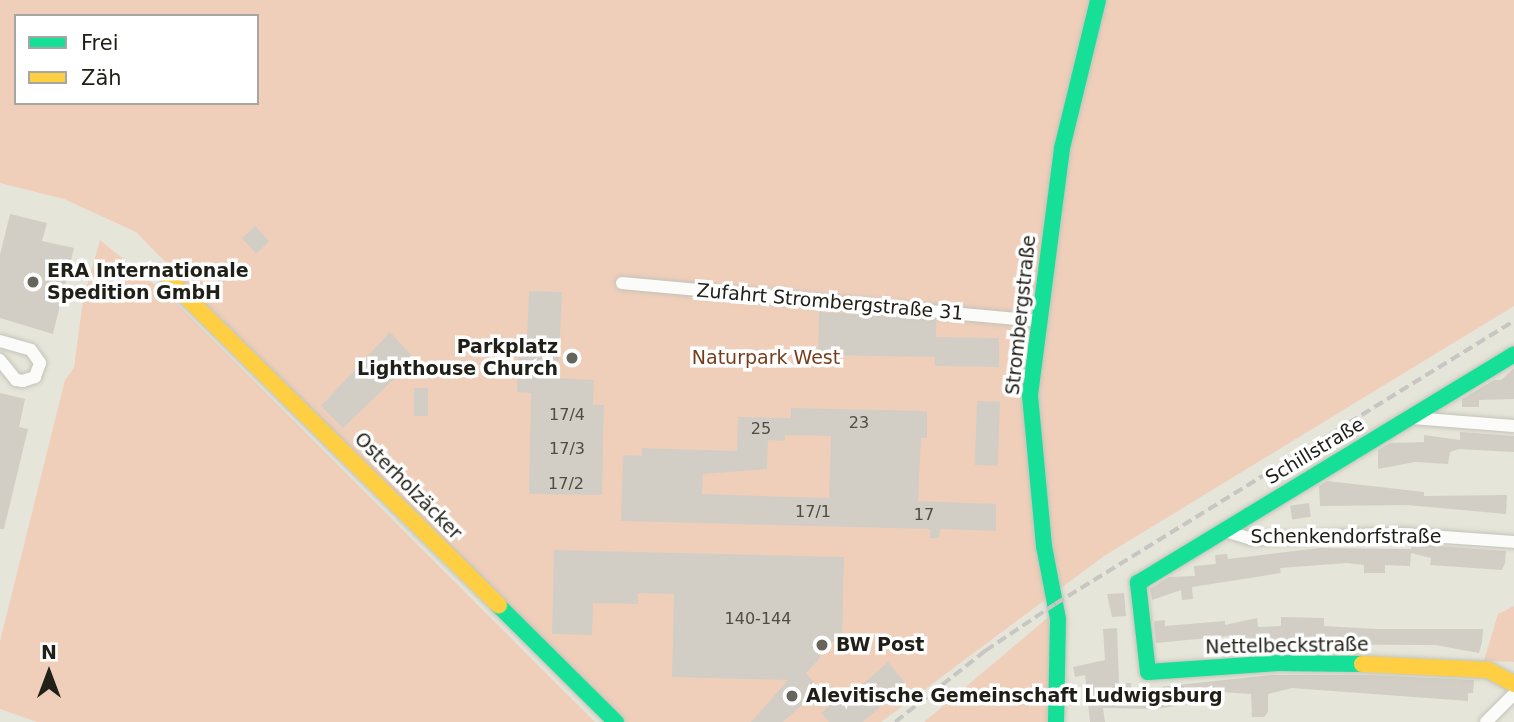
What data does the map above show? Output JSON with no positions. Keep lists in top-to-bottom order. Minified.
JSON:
{"streets":{"street":["Zufahrt Strombergstraße 31","Strombergstraße","Schillstraße","Osterholzäcker","Schenkendorfstraße","Nettelbeckstraße"]},"crossings":[["Zufahrt Strombergstraße 31","Strombergstraße"],["Schillstraße","Schenkendorfstraße"],["Schillstraße","Nettelbeckstraße"]],"parks":["Naturpark West"],"places":["ERA Internationale Spedition GmbH","Parkplatz Lighthouse Church","BW Post","Alevitische Gemeinschaft Ludwigsburg"],"house_numbers":["17/4","23","25","17/3","17/2","17/1","17","140-144"],"legend":["Frei","Zäh"],"north":"top"}
